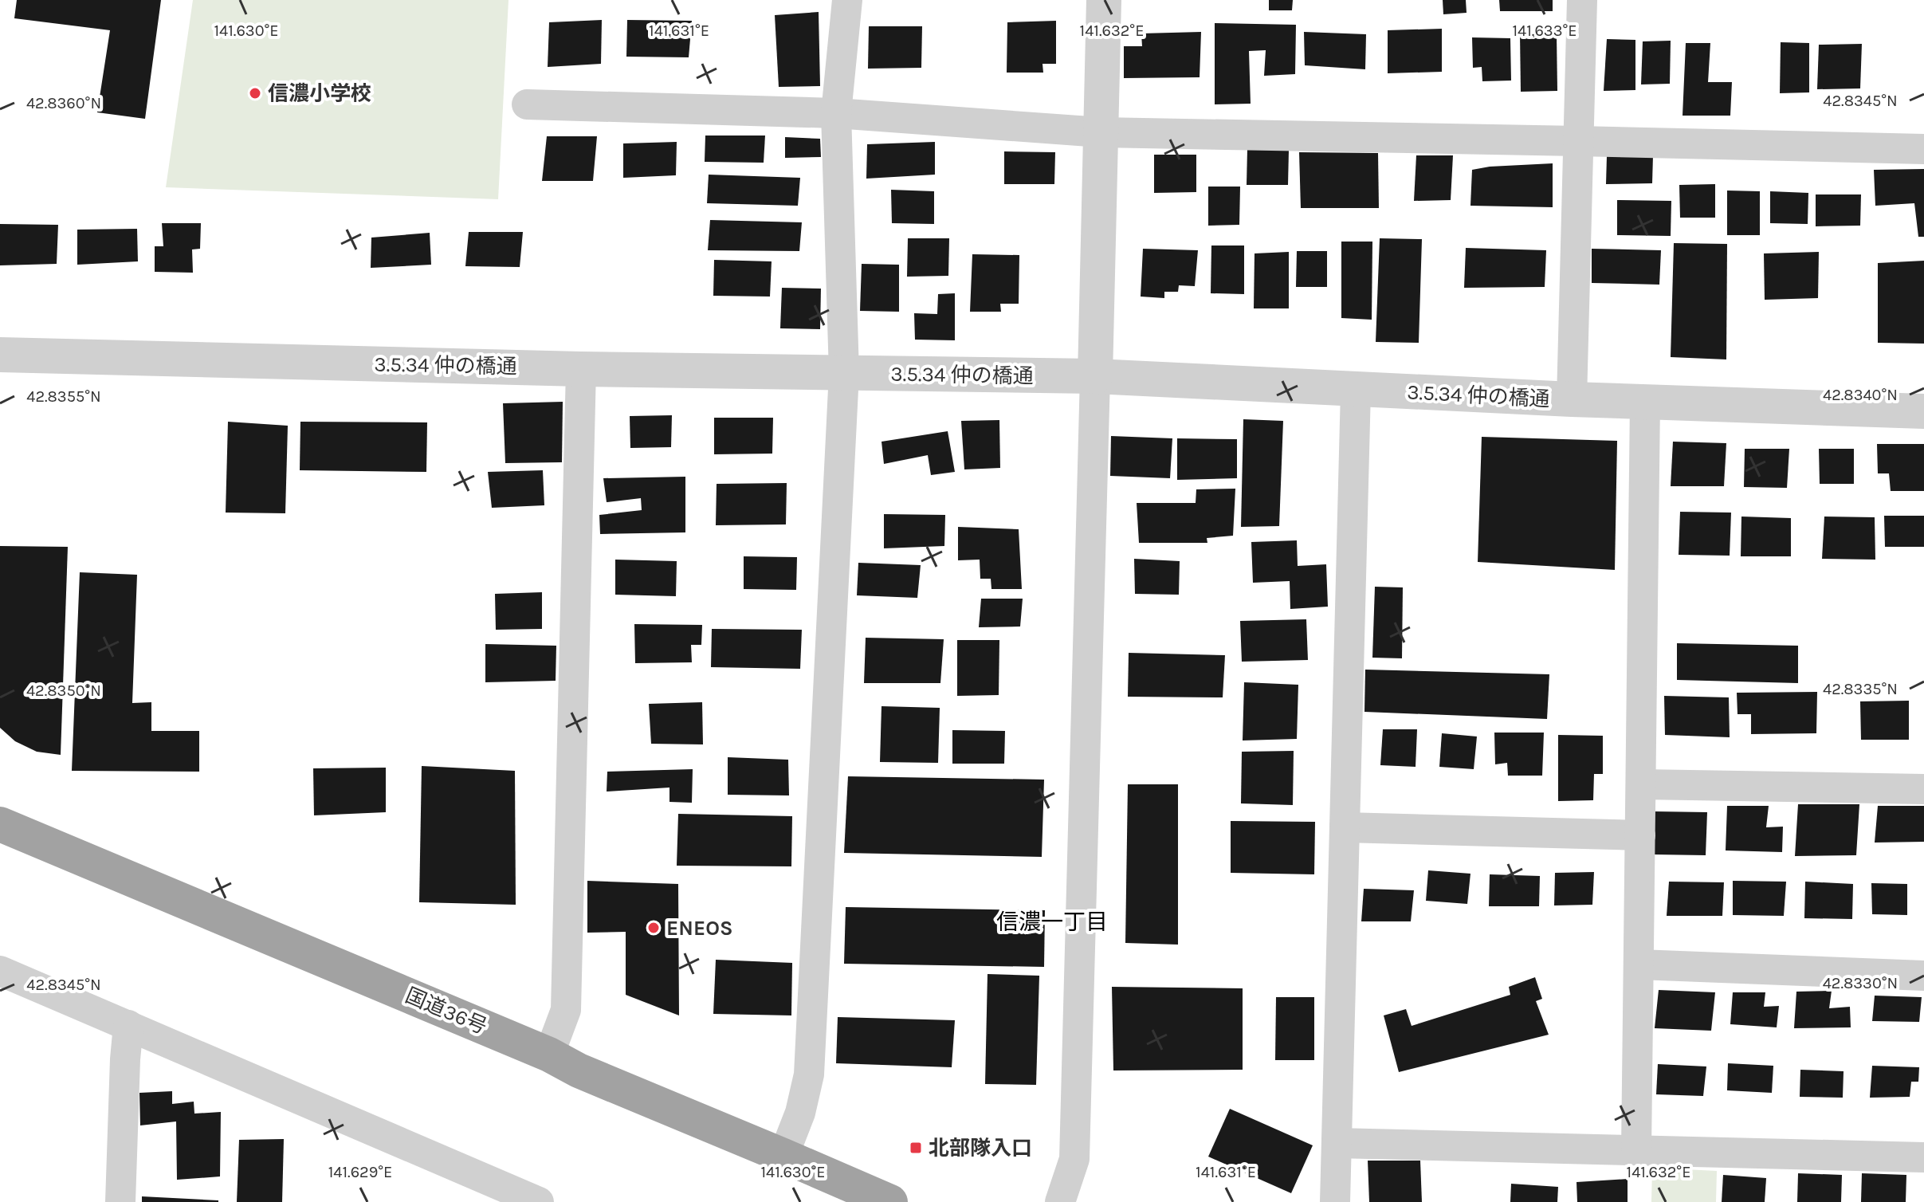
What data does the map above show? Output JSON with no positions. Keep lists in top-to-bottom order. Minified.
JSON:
{"streets":{"highway":["国道36号"],"street":["3.5.34 仲の橋通"]},"districts":["信濃一丁目"],"places":{"other":["信濃小学校","ENEOS"],"transit":["北部隊入口"]},"coordinates":["141.630°E","141.631°E","141.632°E","141.633°E","42.8345°N","42.8360°N","42.8340°N","42.8355°N","42.8335°N","42.8350°N","42.8330°N","141.629°E"]}
